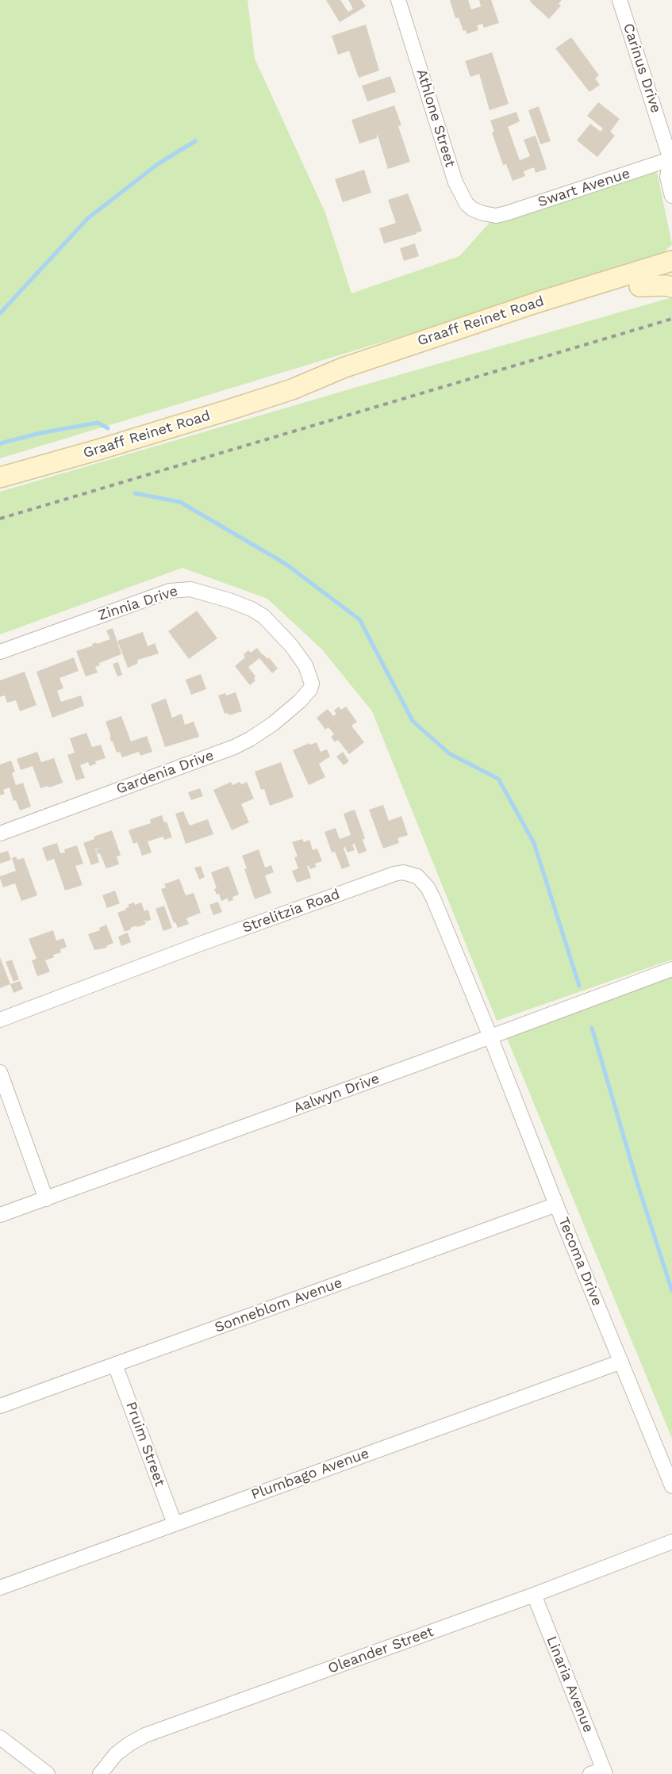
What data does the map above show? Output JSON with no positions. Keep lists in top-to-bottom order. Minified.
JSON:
{"streets":{"main road":["Graaff Reinet Road"],"street":["Carinus Drive","Athlone Street","Swart Avenue","Zinnia Drive","Gardenia Drive","Strelitzia Road","Aalwyn Drive","Tecoma Drive","Sonneblom Avenue","Pruim Street","Plumbago Avenue","Oleander Street","Linaria Avenue"]},"crossings":[["Carinus Drive","Swart Avenue"],["Athlone Street","Swart Avenue"],["Zinnia Drive","Gardenia Drive"],["Strelitzia Road","Aalwyn Drive"],["Strelitzia Road","Tecoma Drive"],["Aalwyn Drive","Tecoma Drive"],["Tecoma Drive","Sonneblom Avenue"],["Tecoma Drive","Plumbago Avenue"],["Sonneblom Avenue","Pruim Street"],["Pruim Street","Plumbago Avenue"],["Oleander Street","Linaria Avenue"]]}
